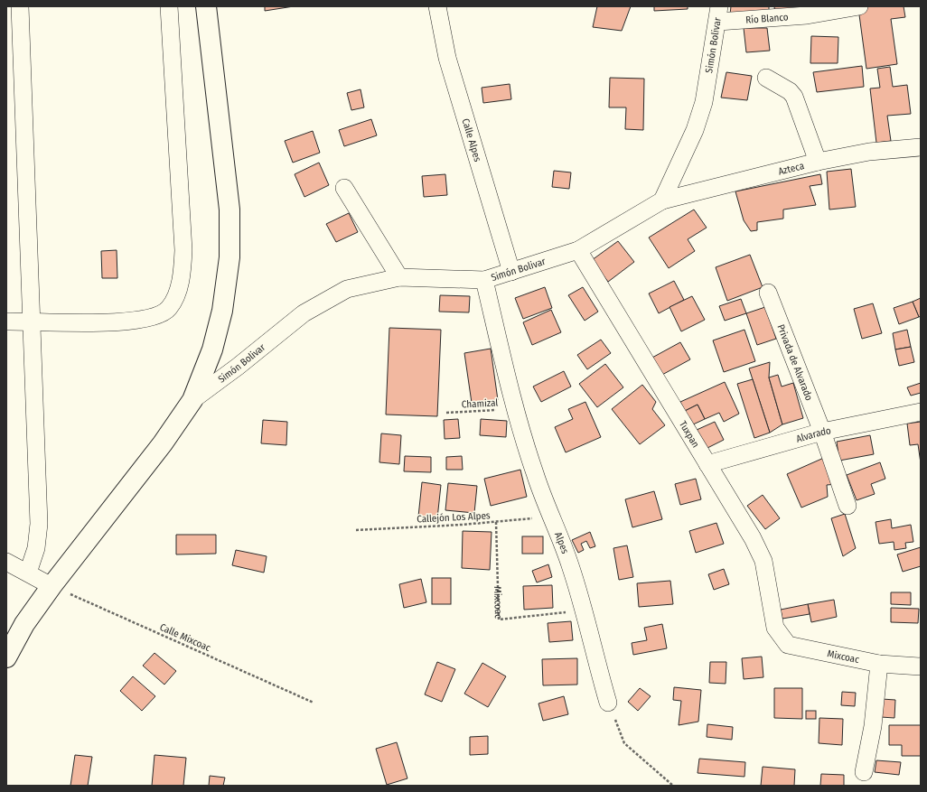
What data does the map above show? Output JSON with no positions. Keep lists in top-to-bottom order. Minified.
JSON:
{"streets":{"street":["Río Blanco","Simón Bolivar","Calle Alpes","Azteca","Privada de Alvarado","Tuxpan","Alvarado","Alpes","Mixcoac"],"path":["Chamizal","Callejón Los Alpes","Calle Mixcoac"]},"crossings":[["Río Blanco","Simón Bolivar"],["Simón Bolivar","Calle Alpes"],["Simón Bolivar","Azteca"],["Simón Bolivar","Tuxpan"],["Simón Bolivar","Alpes"],["Privada de Alvarado","Alvarado"],["Chamizal","Alpes"],["Tuxpan","Alvarado"],["Tuxpan","Mixcoac"],["Callejón Los Alpes","Alpes"],["Callejón Los Alpes","Mixcoac"],["Alpes","Mixcoac"]]}
